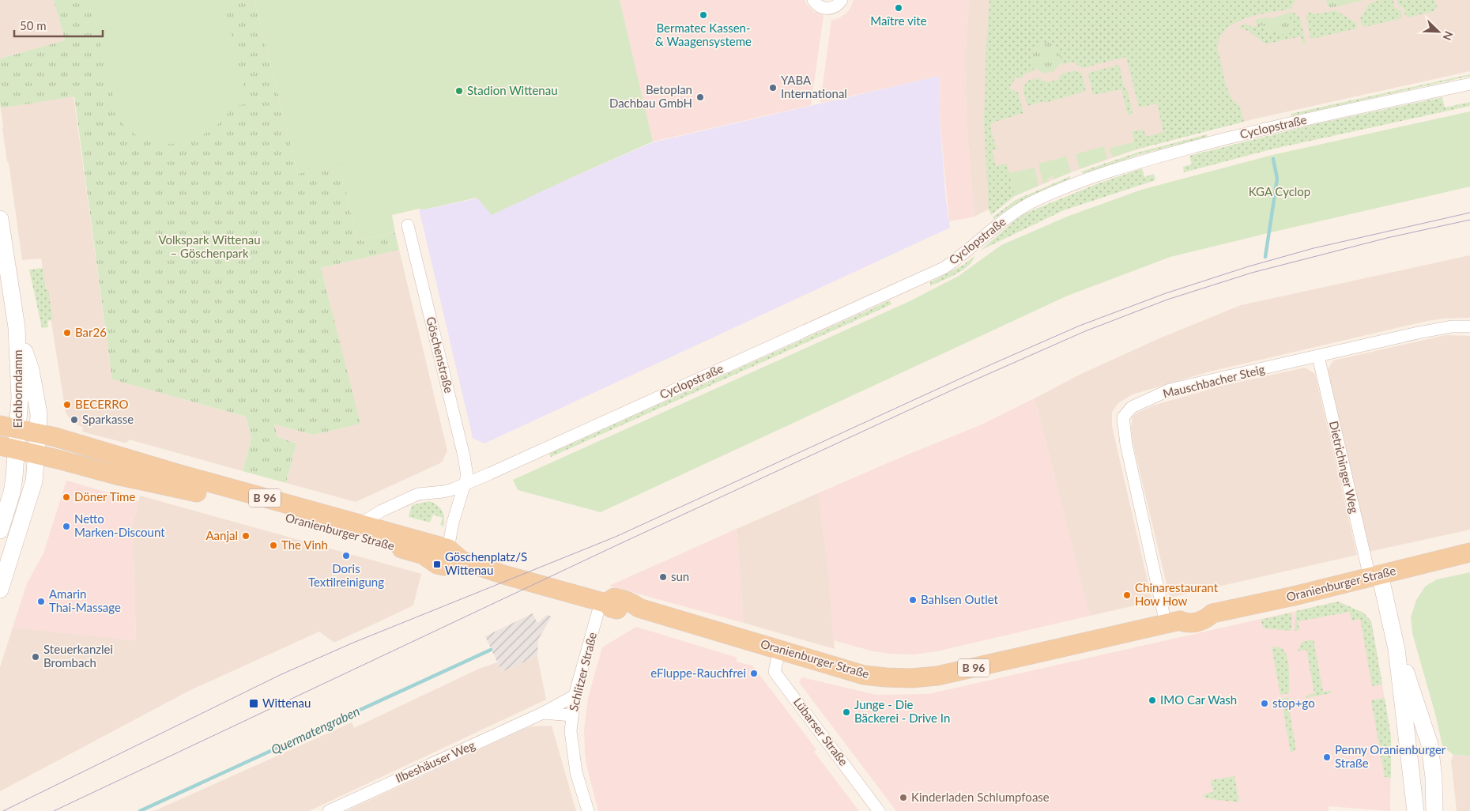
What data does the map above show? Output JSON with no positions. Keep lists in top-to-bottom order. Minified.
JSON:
{"streets":{"main road":["Eichborndamm","B 96","Oranienburger Straße"],"street":["Cyclopstraße","Göschenstraße","Mauschbacher Steig","Dietrichinger Weg","Schlitzer Straße","Lübarser Straße","Ilbeshäuser Weg"]},"crossings":[["Cyclopstraße","Göschenstraße"],["Cyclopstraße","Oranienburger Straße"],["Göschenstraße","Oranienburger Straße"],["Mauschbacher Steig","Dietrichinger Weg"],["Mauschbacher Steig","Oranienburger Straße"],["Eichborndamm","Oranienburger Straße"],["Dietrichinger Weg","Oranienburger Straße"],["Oranienburger Straße","Schlitzer Straße"],["Oranienburger Straße","Lübarser Straße"],["Schlitzer Straße","Ilbeshäuser Weg"]],"water":["Quermatengraben"],"parks":["KGA Cyclop","Volkspark Wittenau – Göschenpark"],"places":{"other":["Maître vite","Bermatec Kassen- & Waagensysteme","YABA International","Stadion Wittenau","Betoplan Dachbau GmbH","Bar26","BECERRO","Sparkasse","Döner Time","Netto Marken-Discount","Aanjal","The Vinh","Doris Textilreinigung","sun","Chinarestaurant How How","Bahlsen Outlet","Amarin Thai-Massage","Steuerkanzlei Brombach","eFluppe-Rauchfrei","IMO Car Wash","stop+go","Junge - Die Bäckerei - Drive In","Penny Oranienburger Straße","Kinderladen Schlumpfoase"],"transit":["Göschenplatz/S Wittenau","Wittenau"]},"scale_bar":"50 m","north":"bottom right"}
